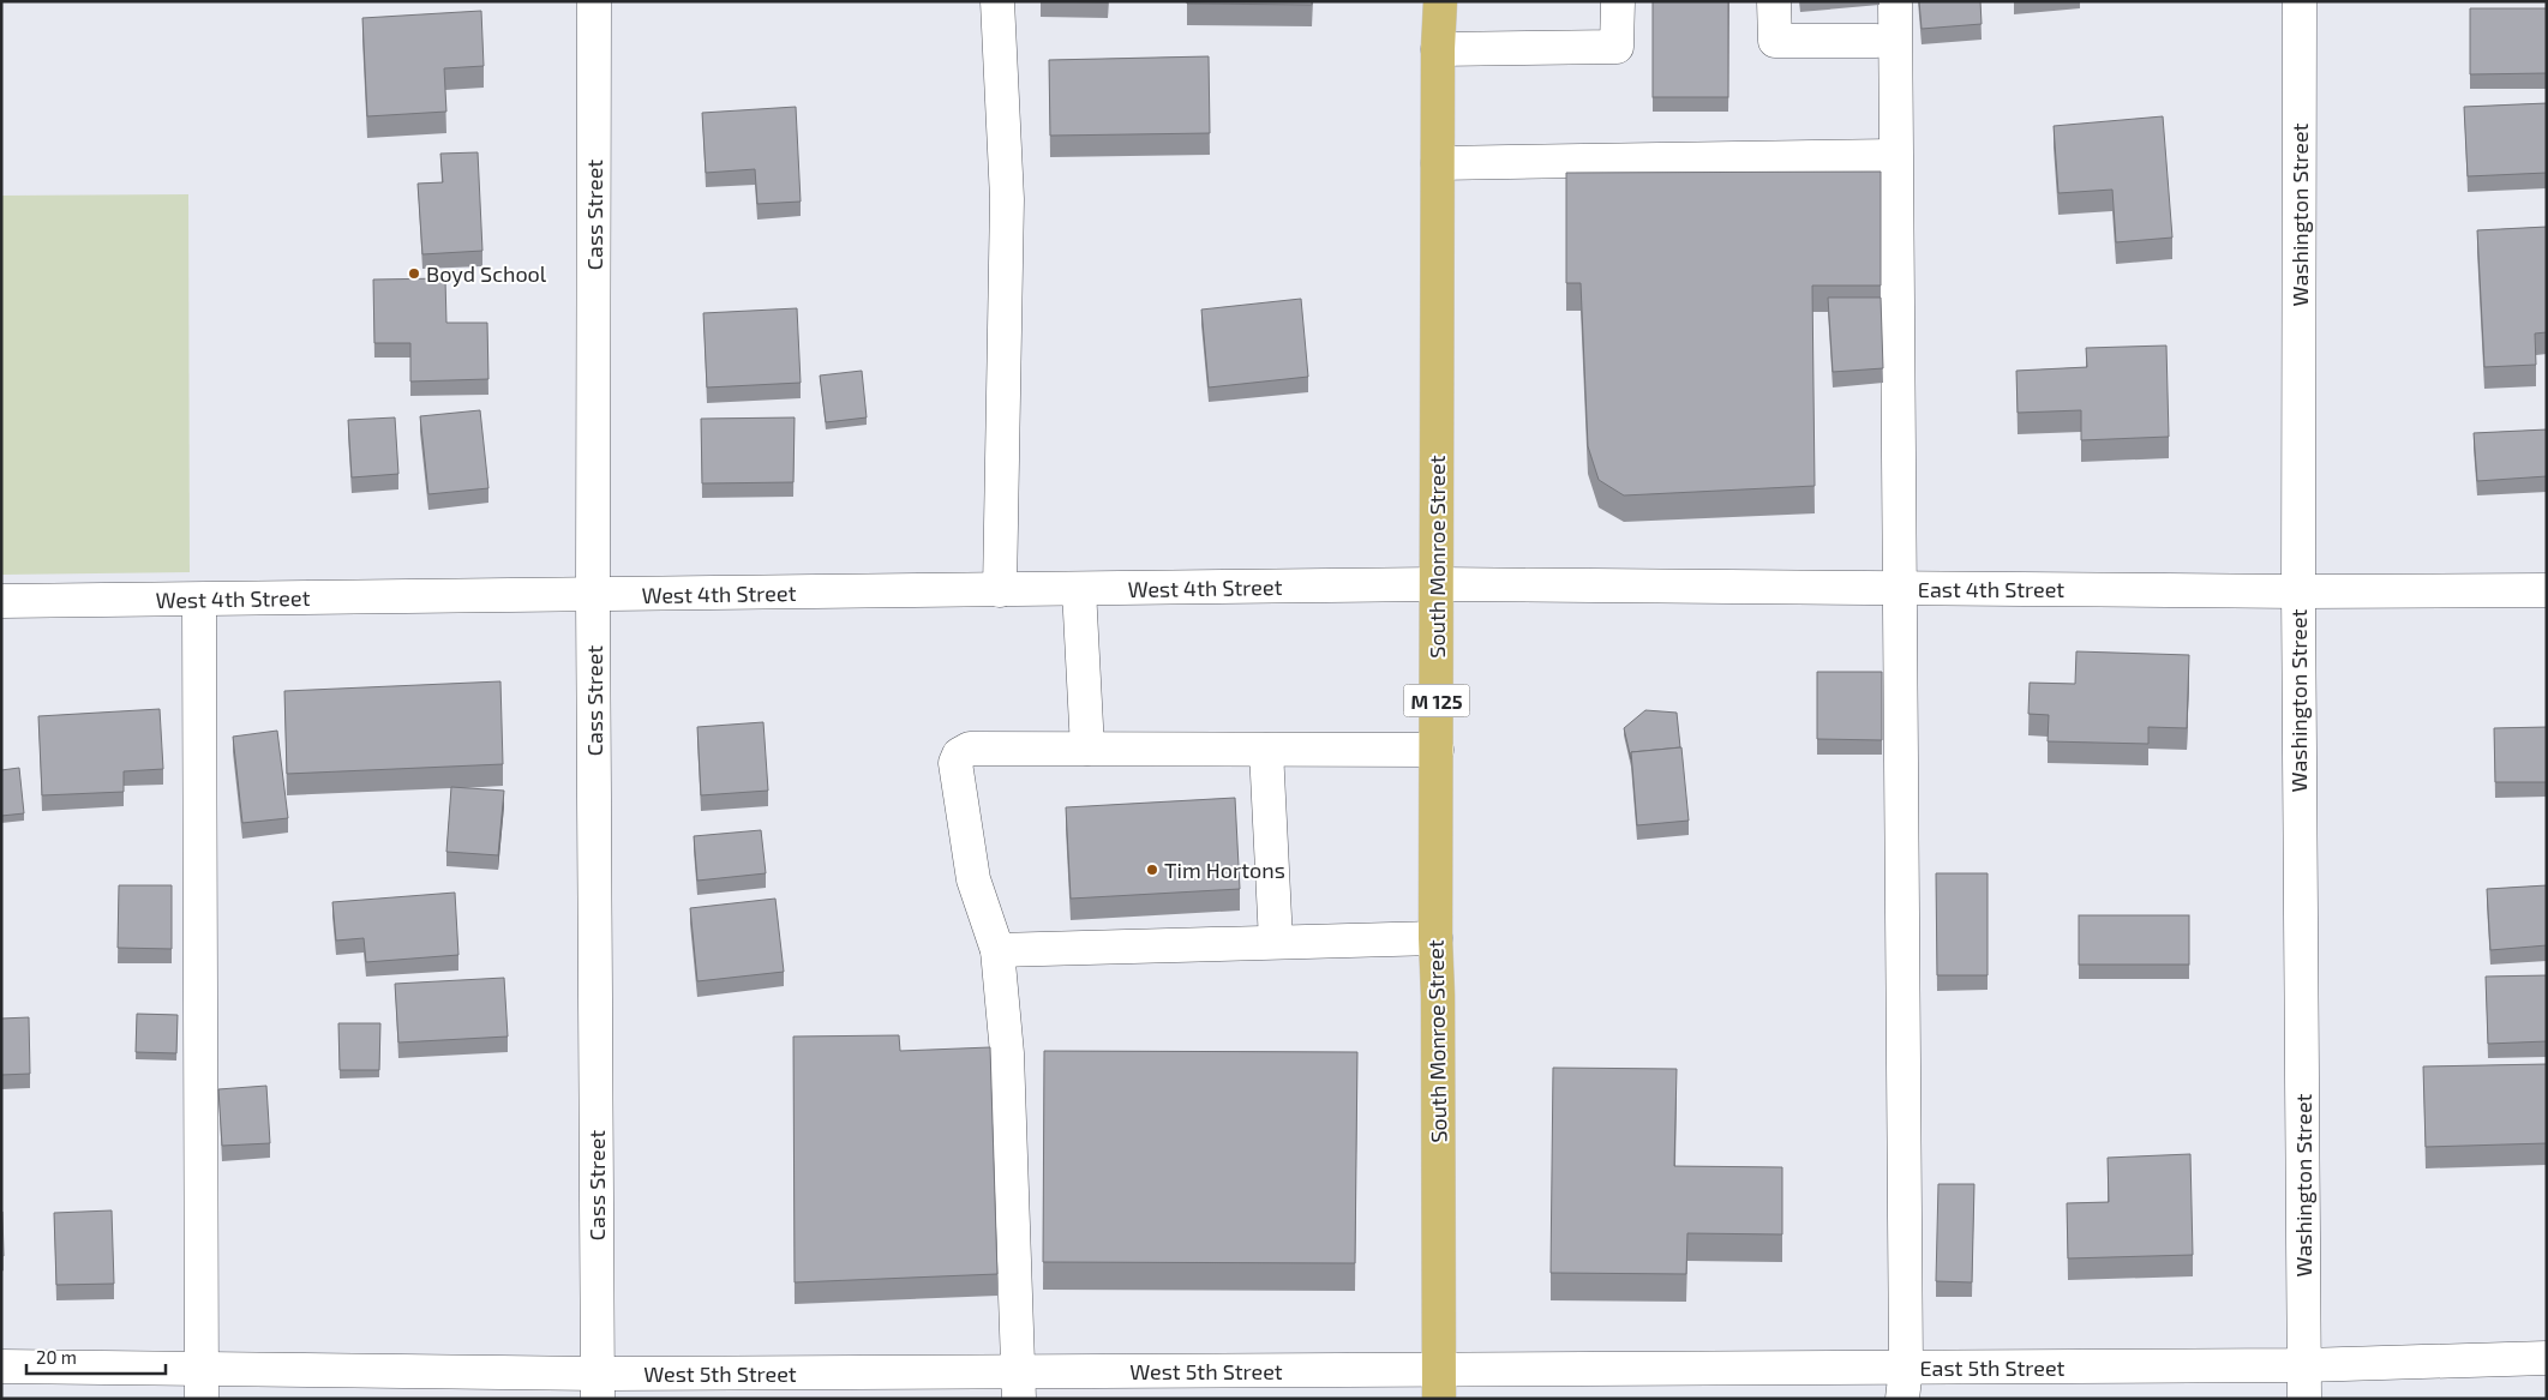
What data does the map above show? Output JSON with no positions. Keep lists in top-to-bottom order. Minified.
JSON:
{"streets":{"main road":["South Monroe Street","M 125"],"street":["Cass Street","Washington Street","West 4th Street","East 4th Street","East 5th Street","West 5th Street"]},"crossings":[["Cass Street","West 4th Street"],["Cass Street","West 5th Street"],["Washington Street","East 4th Street"],["Washington Street","East 5th Street"],["South Monroe Street","West 4th Street"],["South Monroe Street","East 4th Street"],["South Monroe Street","East 5th Street"],["South Monroe Street","West 5th Street"],["West 4th Street","East 4th Street"],["East 5th Street","West 5th Street"]],"places":["Boyd School","Tim Hortons"],"scale_bar":"20 m"}
